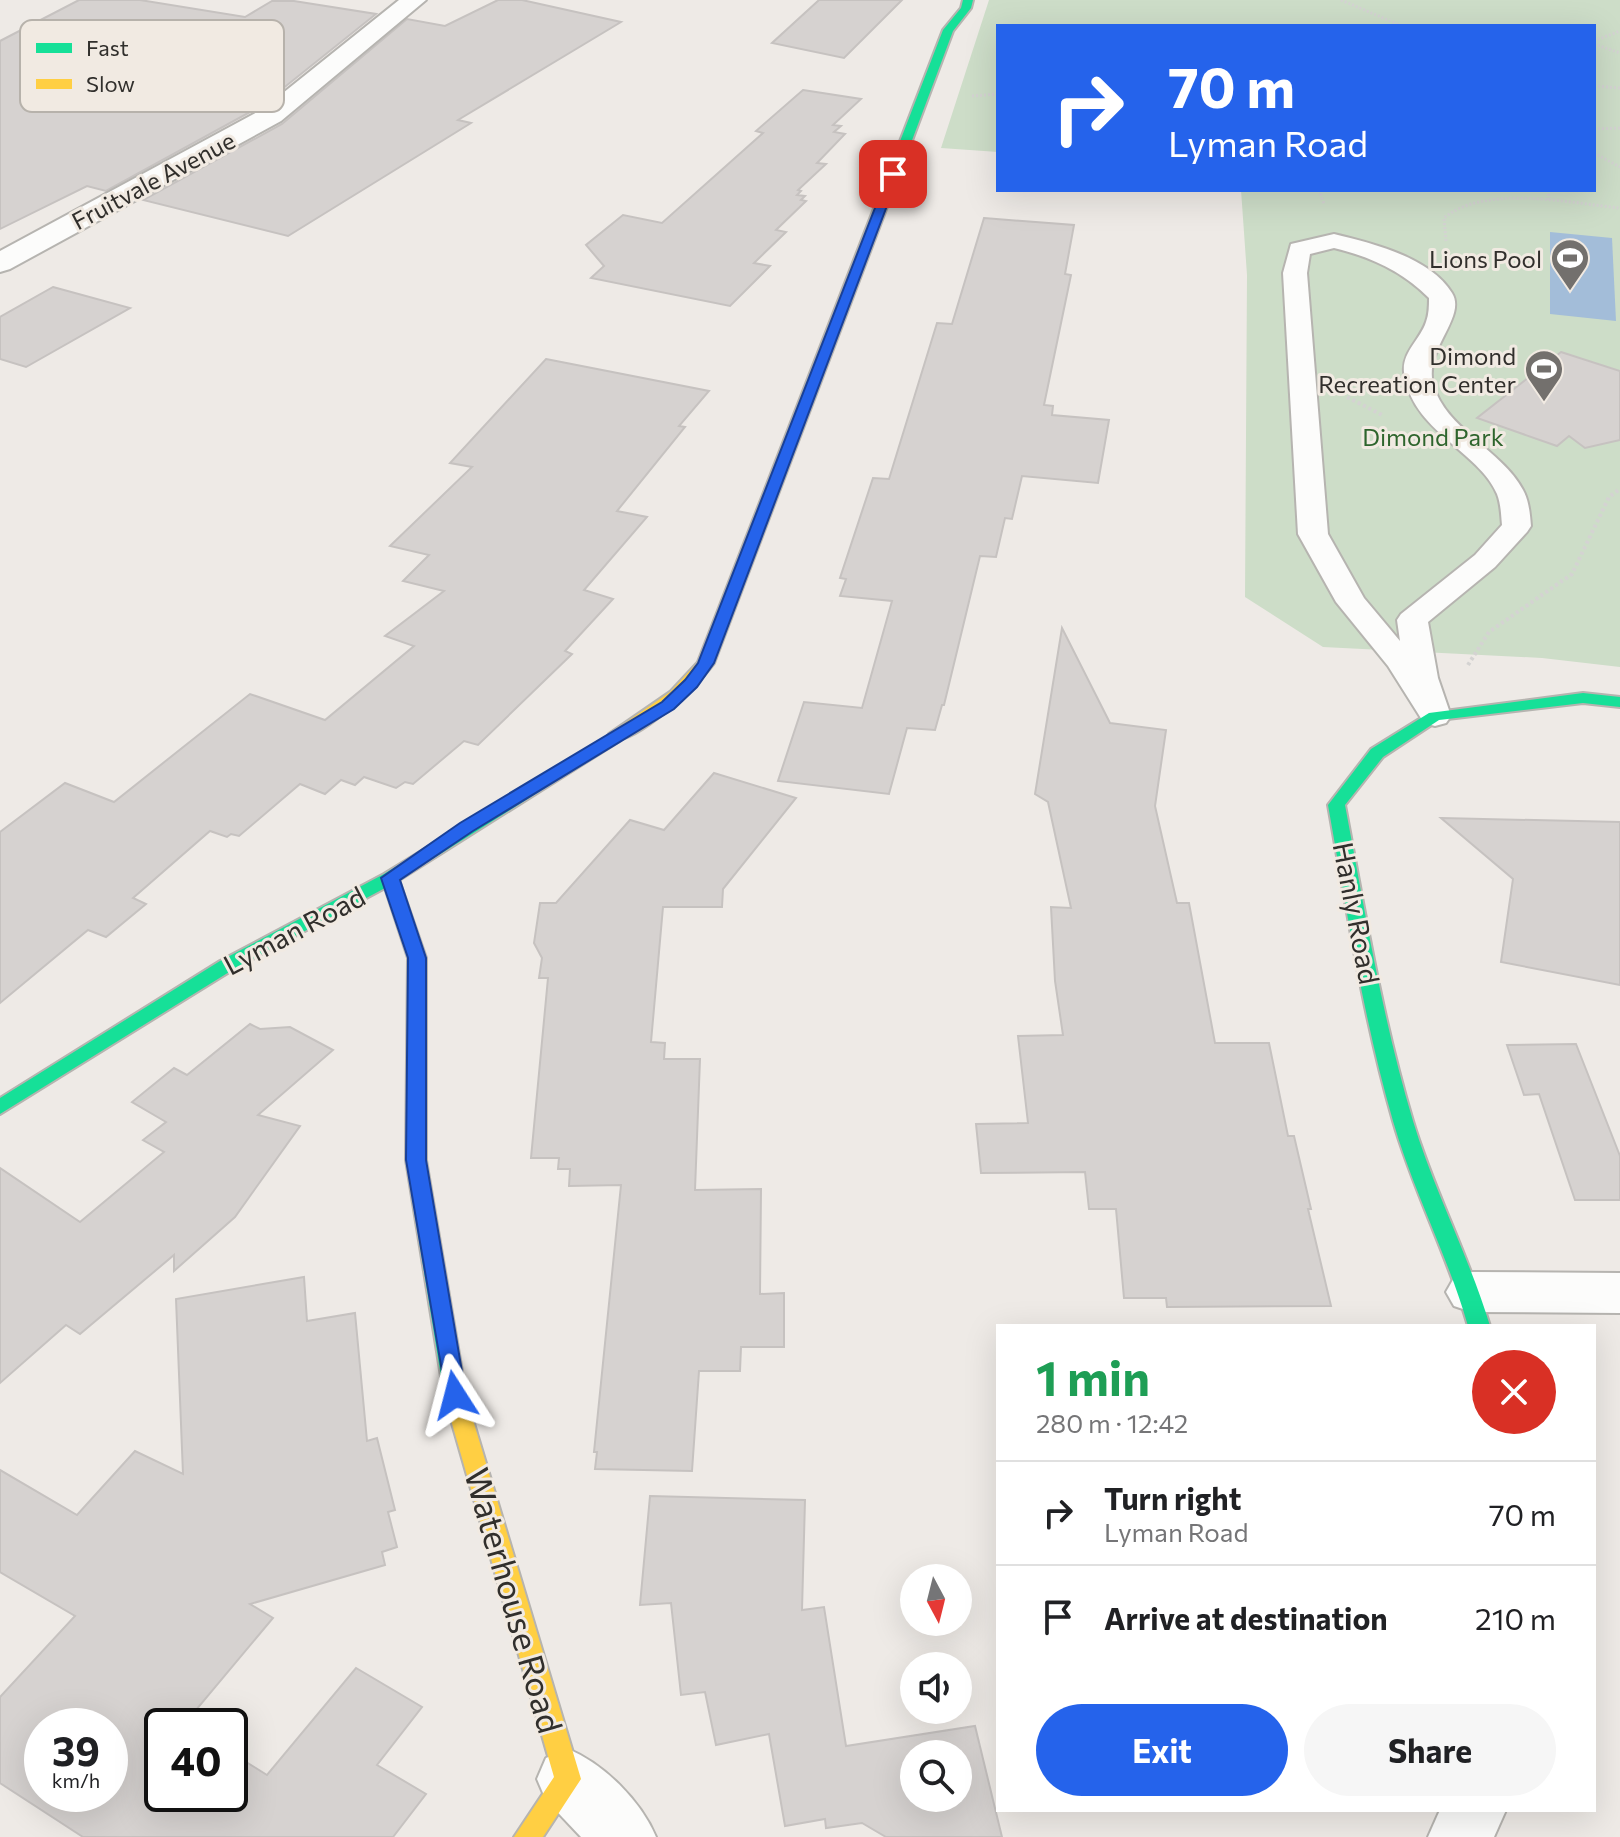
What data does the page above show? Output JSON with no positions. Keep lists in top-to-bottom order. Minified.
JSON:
{"streets":{"street":["Fruitvale Avenue","Hanly Road","Lyman Road","Waterhouse Road"]},"crossings":[["Lyman Road","Waterhouse Road"]],"parks":["Dimond Park"],"places":{"sports":["Lions Pool","Dimond Recreation Center"]},"legend":["Fast","Slow"],"north":"bottom","page":{"turn":["70 m","Lyman Road"],"heading":["1 min","280 m · 12:42"],"list":[{"name":"Turn right","note":"Lyman Road","value":"70 m"},{"name":"Arrive at destination","value":"210 m"}],"buttons":["Exit","Share"],"speed":"39 km/h","limit":"40"}}
